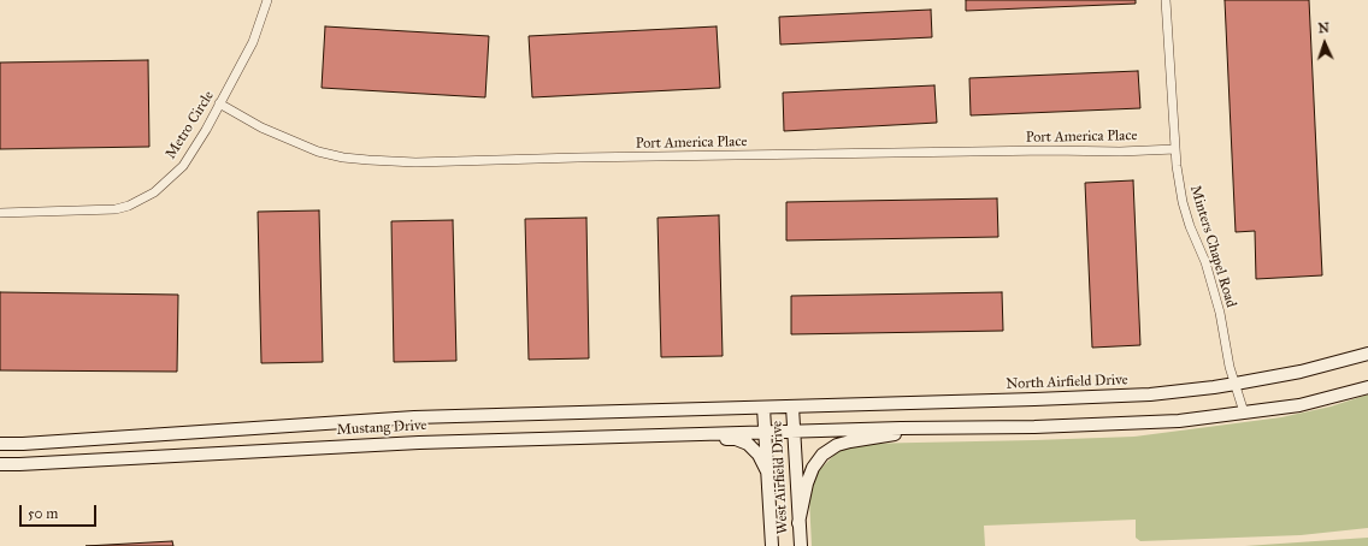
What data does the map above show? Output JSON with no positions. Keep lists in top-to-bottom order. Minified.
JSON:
{"streets":{"main road":["North Airfield Drive","Mustang Drive","West Airfield Drive"],"street":["Metro Circle","Port America Place","Minters Chapel Road"]},"crossings":[["Metro Circle","Port America Place"],["Port America Place","Minters Chapel Road"],["Minters Chapel Road","North Airfield Drive"],["North Airfield Drive","Mustang Drive"],["North Airfield Drive","West Airfield Drive"],["Mustang Drive","West Airfield Drive"]],"scale_bar":"50 m","north":"top"}
